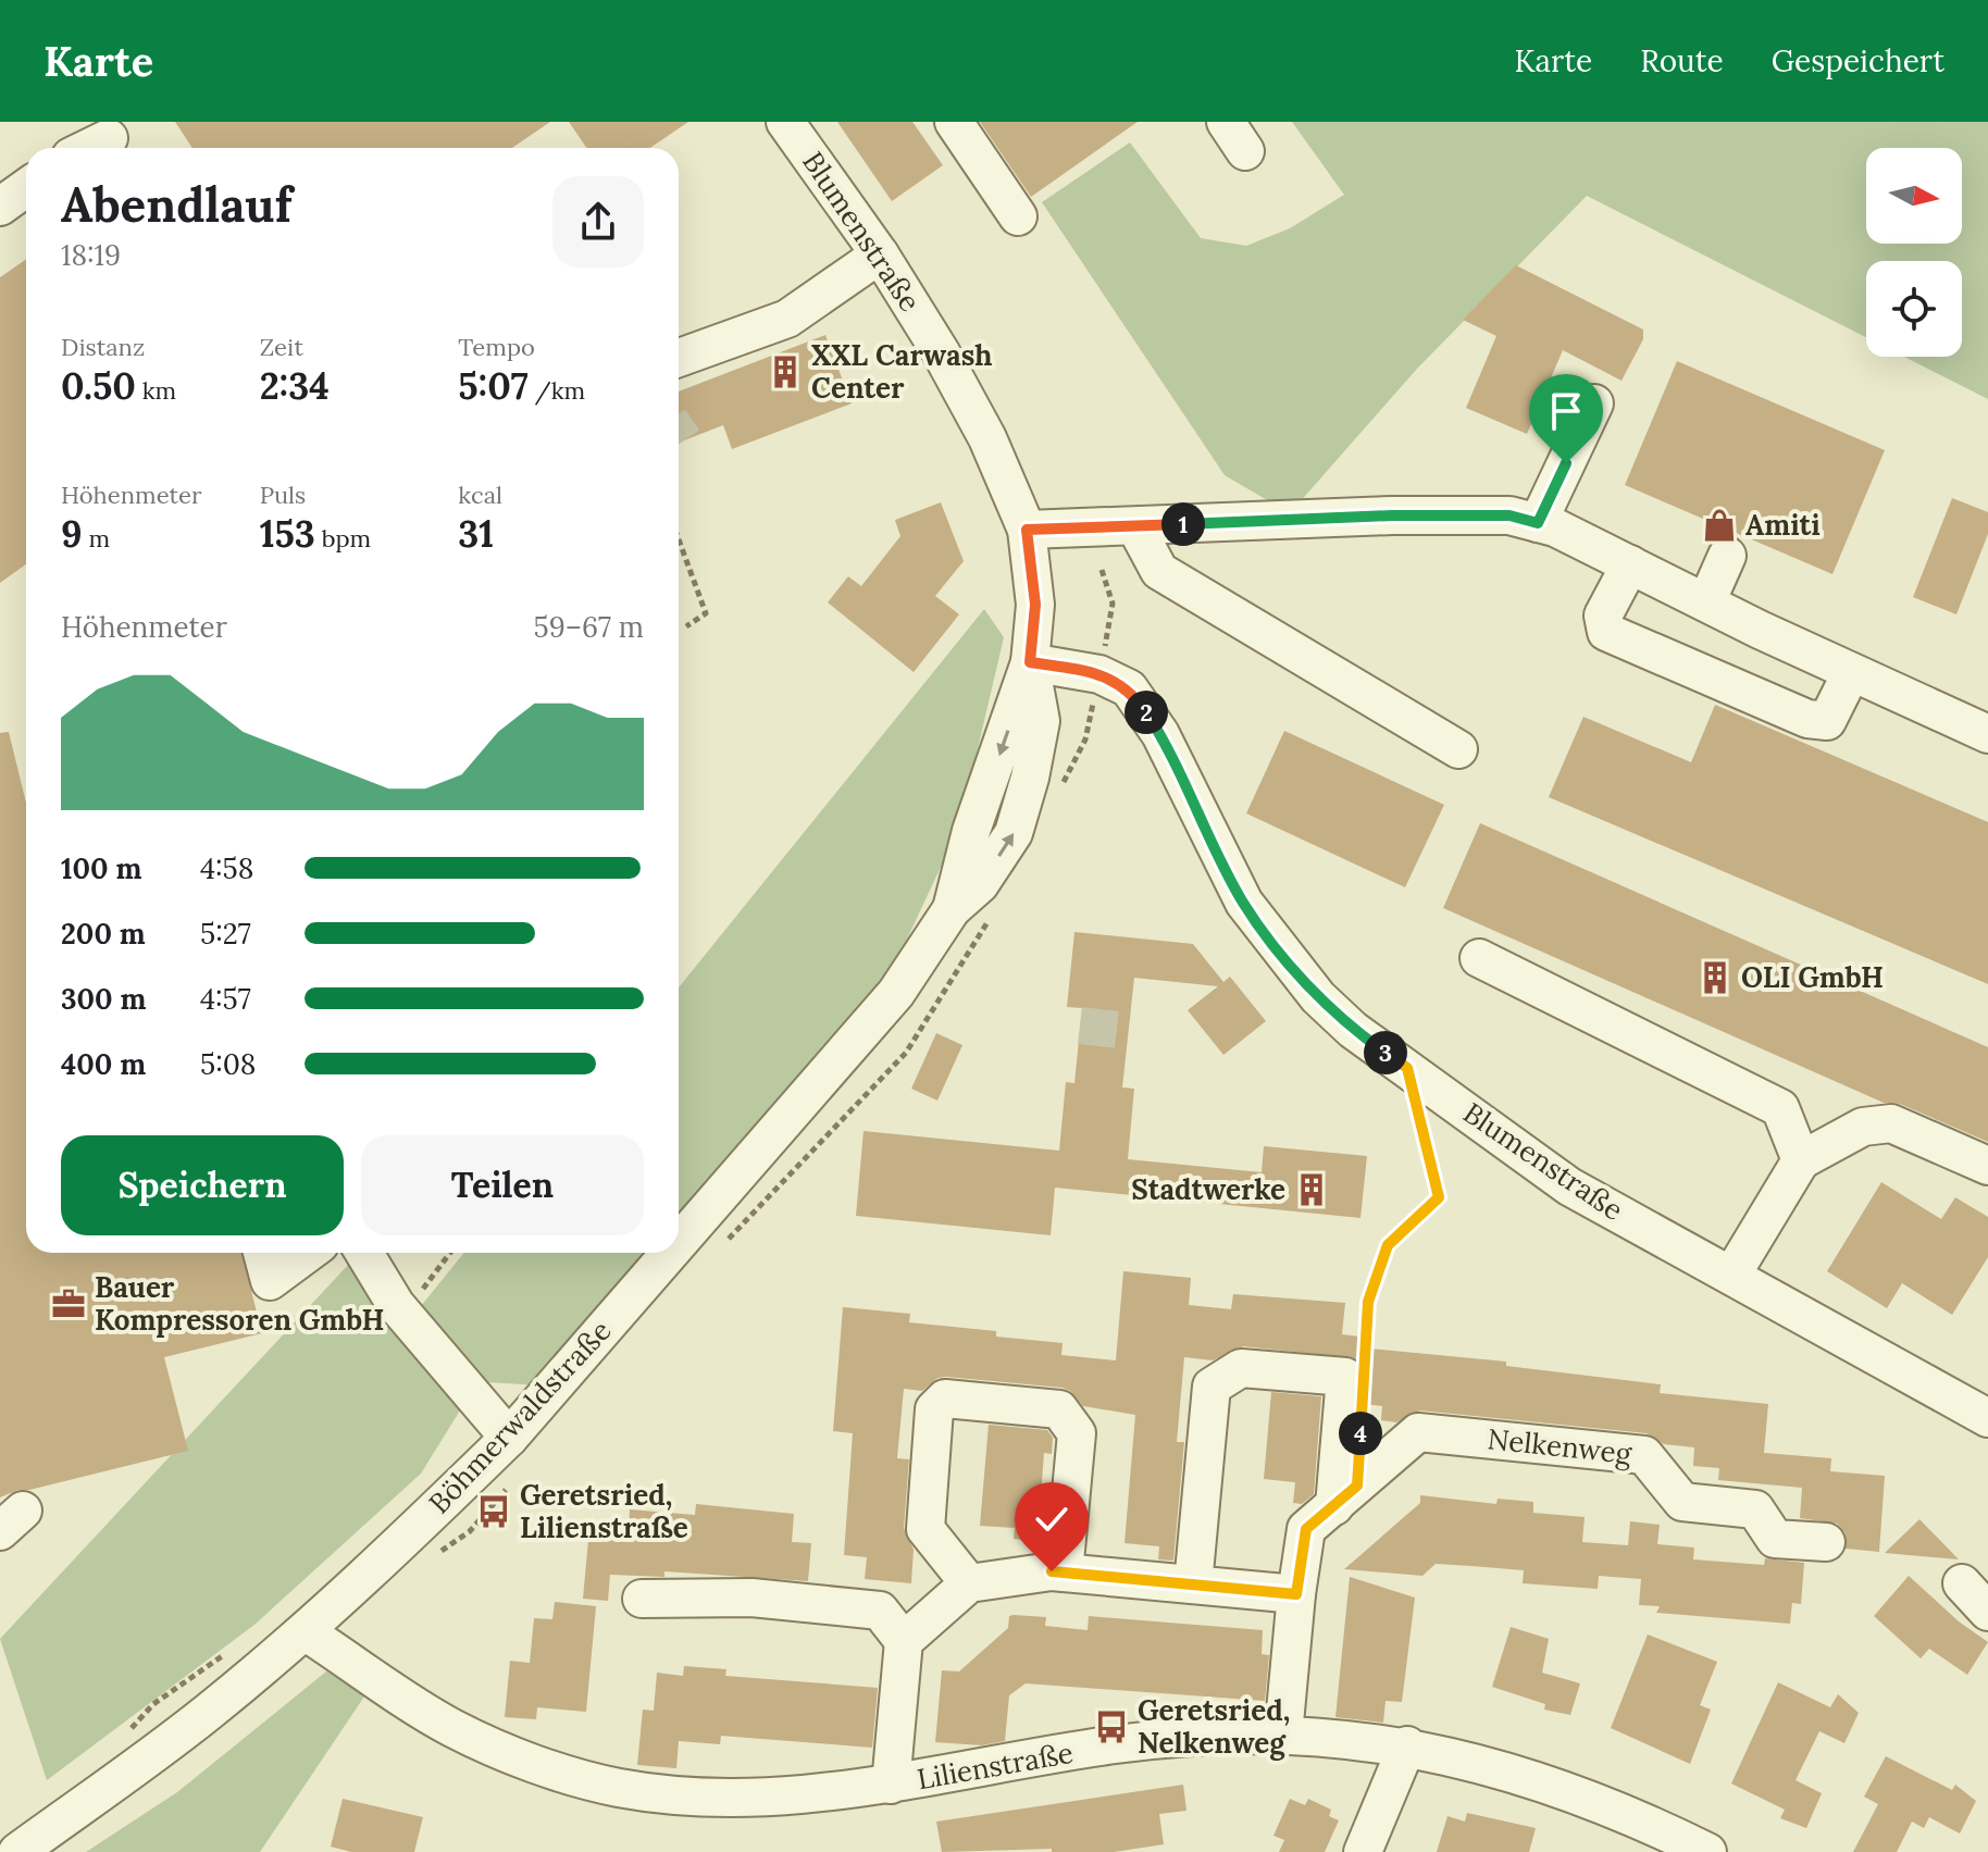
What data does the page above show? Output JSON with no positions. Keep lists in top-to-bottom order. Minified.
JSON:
{"streets":{"street":["Blumenstraße","Böhmerwaldstraße","Nelkenweg","Lilienstraße"]},"crossings":[["Blumenstraße","Böhmerwaldstraße"],["Böhmerwaldstraße","Lilienstraße"],["Nelkenweg","Lilienstraße"]],"places":{"building":["XXL Carwash Center","OLI GmbH","Stadtwerke"],"shop":["Amiti"],"office":["Bauer Kompressoren GmbH"],"bus stop":["Geretsried, Lilienstraße","Geretsried, Nelkenweg"]},"north":"right","page":{"header":"Karte","nav":["Karte","Route","Gespeichert"],"heading":["Abendlauf","18:19"],"stats":[["Distanz","0.50 km"],["Zeit","2:34"],["Tempo","5:07 /km"],["Höhenmeter","9 m"],["Puls","153 bpm"],["kcal","31"]],"pins":["1","2","3","4"],"chart":["Höhenmeter","59–67 m"],"list":[{"name":"100 m","note":"4:58"},{"name":"200 m","note":"5:27"},{"name":"300 m","note":"4:57"},{"name":"400 m","note":"5:08"}],"buttons":["Speichern","Teilen"]}}
